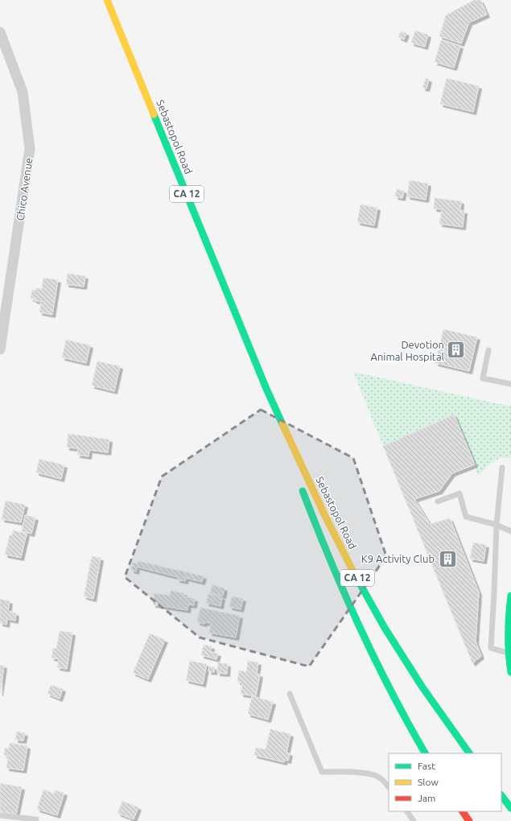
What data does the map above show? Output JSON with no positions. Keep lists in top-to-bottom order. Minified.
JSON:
{"streets":{"main road":["Sebastopol Road","CA 12"],"street":["Chico Avenue"]},"places":{"building":["Devotion Animal Hospital","K9 Activity Club"]},"legend":["Fast","Slow","Jam"]}
